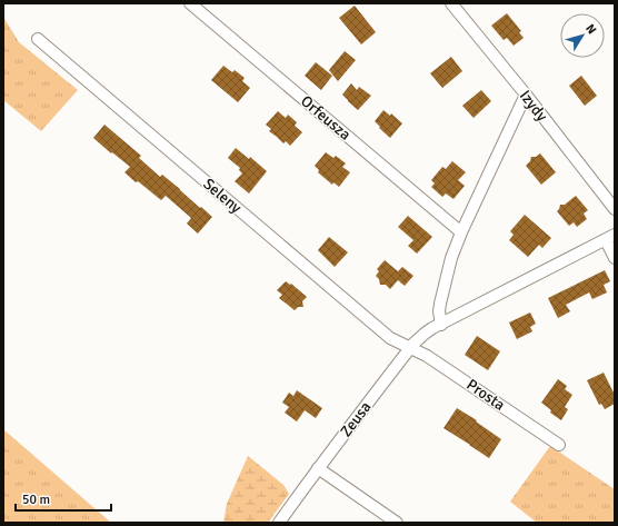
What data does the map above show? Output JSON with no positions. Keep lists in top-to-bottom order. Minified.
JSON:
{"streets":{"street":["Izydy","Orfeusza","Seleny","Prosta","Zeusa"]},"crossings":[["Seleny","Prosta"],["Seleny","Zeusa"],["Prosta","Zeusa"]],"scale_bar":"50 m","north":"top right"}
